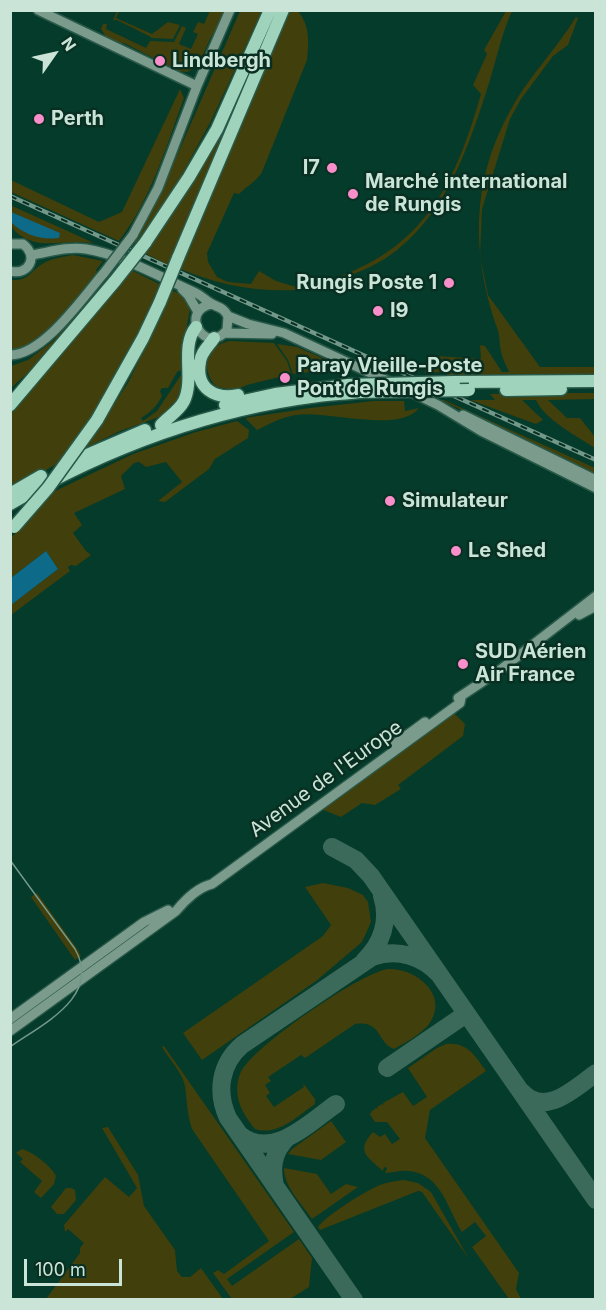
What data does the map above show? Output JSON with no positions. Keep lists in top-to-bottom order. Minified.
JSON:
{"streets":{"main road":["Avenue de l'Europe"]},"places":["Lindbergh","Perth","I7","Marché international de Rungis","Rungis Poste 1","I9","Paray Vieille-Poste Pont de Rungis","Simulateur","Le Shed","SUD Aérien Air France"],"scale_bar":"100 m","north":"top right"}
